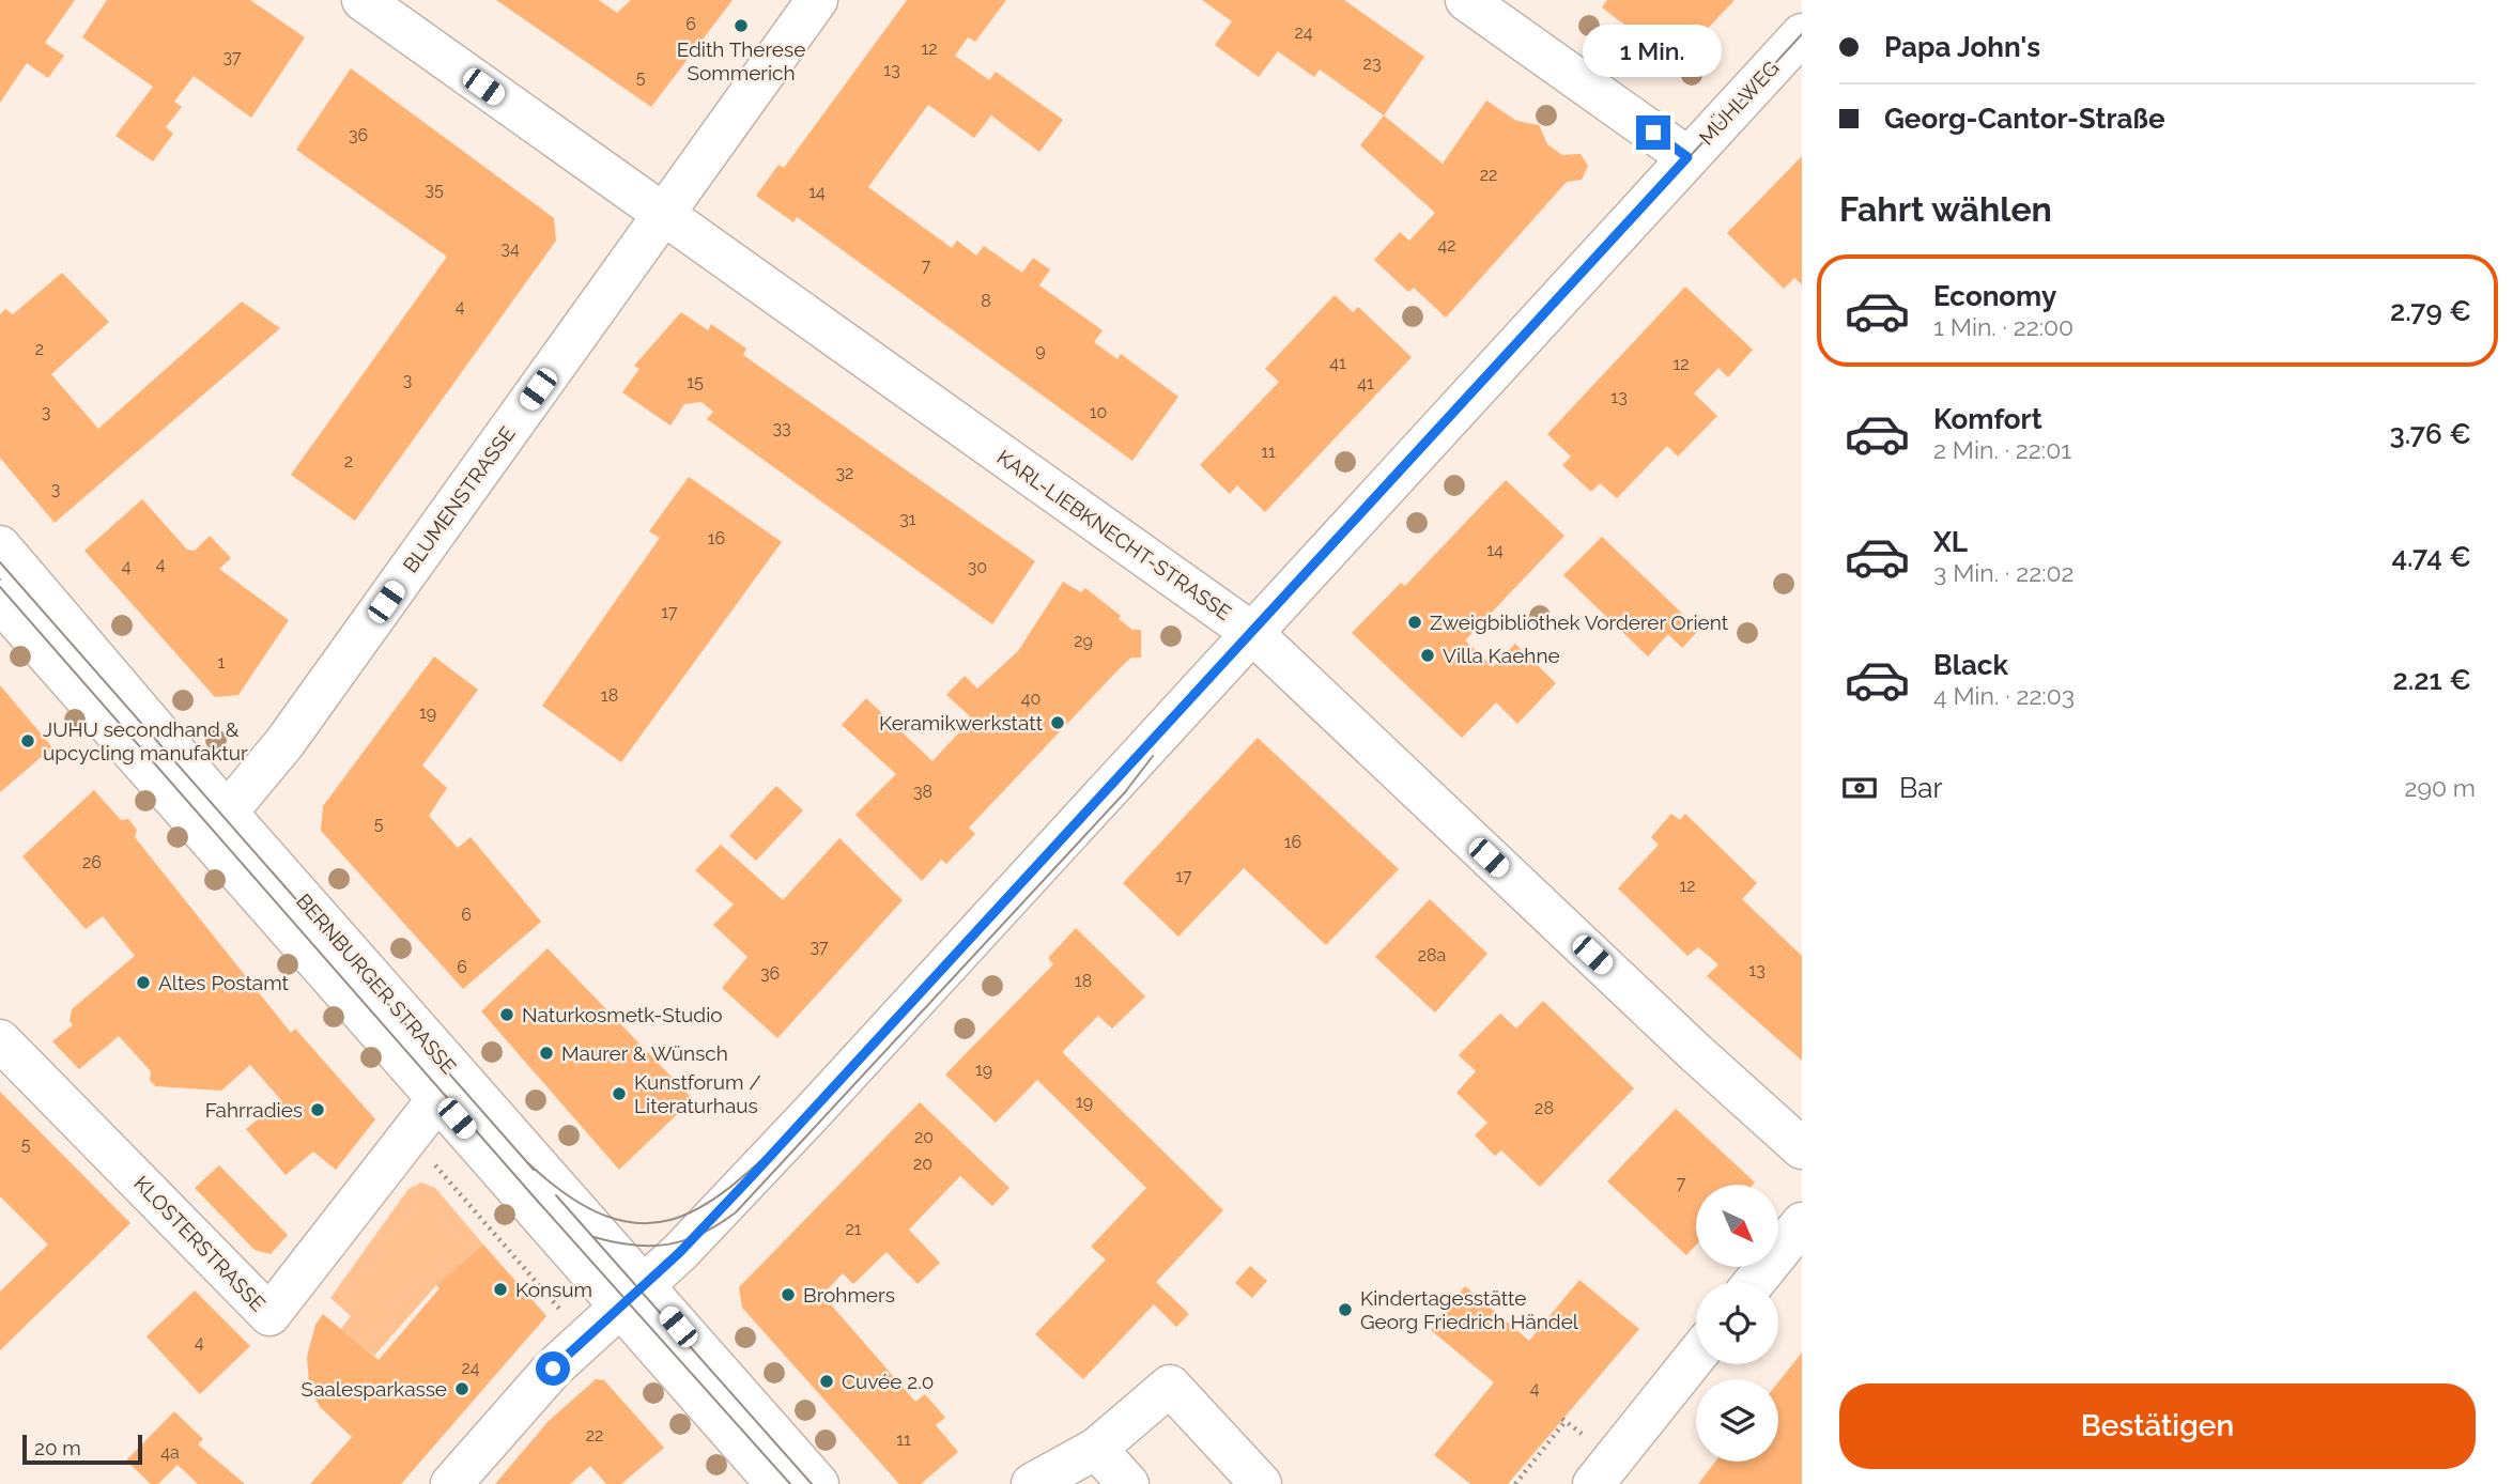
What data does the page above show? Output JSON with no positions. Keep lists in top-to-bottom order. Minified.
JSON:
{"streets":{"street":["MÜHLWEG","BLUMENSTRASSE","KARL-LIEBKNECHT-STRASSE","BERNBURGER STRASSE","KLOSTERSTRASSE"]},"crossings":[["MÜHLWEG","KARL-LIEBKNECHT-STRASSE"],["MÜHLWEG","BERNBURGER STRASSE"],["BLUMENSTRASSE","KARL-LIEBKNECHT-STRASSE"],["BLUMENSTRASSE","BERNBURGER STRASSE"],["BERNBURGER STRASSE","KLOSTERSTRASSE"]],"places":["Edith Therese Sommerich","Zweigbibliothek Vorderer Orient","Villa Kaehne","Keramikwerkstatt","JUHU secondhand & upcycling manufaktur","Altes Postamt","Naturkosmetk-Studio","Maurer & Wünsch","Kunstforum / Literaturhaus","Fahrradies","Konsum","Brohmers","Kindertagesstätte Georg Friedrich Händel","Cuvée 2.0","Saalesparkasse"],"house_numbers":["6","24","12","37","23","13","5","36","22","35","14","42","34","7","8","4","2","9","41","12","3","15","41","13","3","10","33","11","2","32","3","31","16","14","4","4","30","17","29","1","18","40","19","38","5","16","26","17","12","6","37","28a","6","13","36","18","19","19","28","20","5","20","7","21","4","24","4","22","11","4a"],"scale_bar":"20 m","north":"bottom right","page":{"banner":["Papa John's","Georg-Cantor-Straße"],"bubble":"1 Min.","heading":"Fahrt wählen","list":[{"name":"Economy","note":"1 Min. · 22:00","value":"2.79 €"},{"name":"Komfort","note":"2 Min. · 22:01","value":"3.76 €"},{"name":"XL","note":"3 Min. · 22:02","value":"4.74 €"},{"name":"Black","note":"4 Min. · 22:03","value":"2.21 €"}],"pay":["Bar","290 m"],"buttons":"Bestätigen","scale":"20 m"}}
